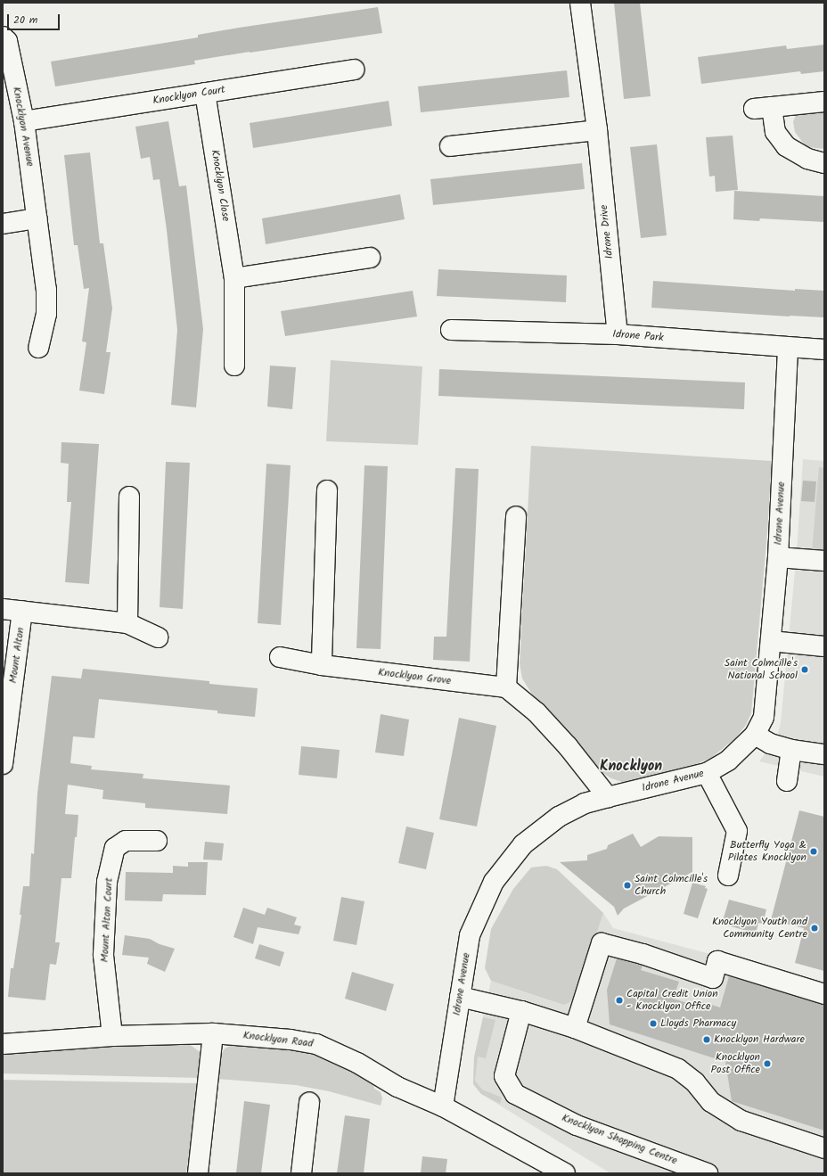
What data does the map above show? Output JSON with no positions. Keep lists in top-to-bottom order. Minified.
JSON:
{"streets":{"street":["Knocklyon Court","Knocklyon Avenue","Knocklyon Close","Idrone Drive","Idrone Park","Idrone Avenue","Mount Alton","Knocklyon Grove","Mount Alton Court","Knocklyon Road","Knocklyon Shopping Centre"]},"crossings":[["Knocklyon Court","Knocklyon Avenue"],["Knocklyon Court","Knocklyon Close"],["Idrone Drive","Idrone Park"],["Idrone Park","Idrone Avenue"],["Idrone Avenue","Knocklyon Road"],["Mount Alton Court","Knocklyon Road"]],"districts":["Knocklyon"],"places":["Saint Colmcille's National School","Butterfly Yoga & Pilates Knocklyon","Saint Colmcille's Church","Knocklyon Youth and Community Centre","Capital Credit Union - Knocklyon Office","Lloyds Pharmacy","Knocklyon Hardware","Knocklyon Post Office"],"scale_bar":"20 m"}
